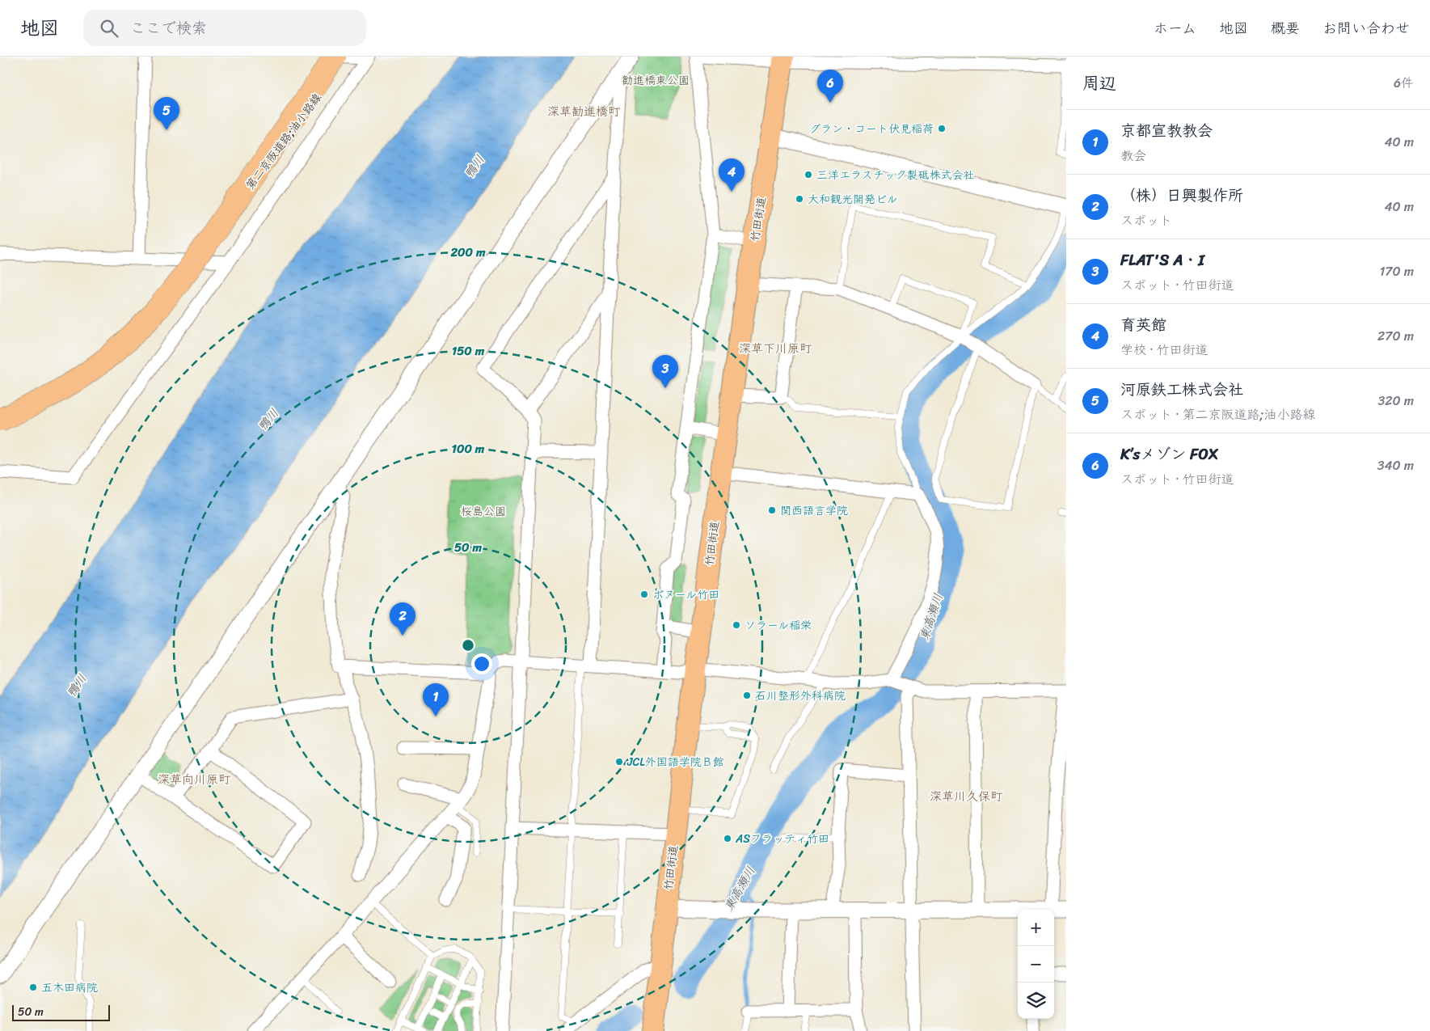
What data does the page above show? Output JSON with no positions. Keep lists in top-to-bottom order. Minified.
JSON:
{"streets":{"highway":["第二京阪道路;油小路線","竹田街道"]},"districts":["深草勧進橋町","深草下川原町","深草向川原町","深草川久保町"],"water":["鴨川","東高瀬川"],"parks":["勧進橋東公園","桜島公園"],"places":["グラン・コート伏見稲荷","三洋エラスチック製砥株式会社","大和観光開発ビル","関西語言学院","ボヌール竹田","ソラール稲栄","石川整形外科病院","JCL外国語学院Ｂ館","ASフラッティ竹田","五木田病院"],"scale_bar":"50 m","page":{"header":"地図","search":"ここで検索","nav":["ホーム","地図","概要","お問い合わせ"],"heading":["周辺","6件"],"pins":["6","5","4","3","2","1"],"list":[{"mark":"1","name":"京都宣教教会","note":"教会","value":"40 m"},{"mark":"2","name":"（株）日興製作所","note":"スポット","value":"40 m"},{"mark":"3","name":"FLAT'S A・I","note":"スポット · 竹田街道","value":"170 m"},{"mark":"4","name":"育英館","note":"学校 · 竹田街道","value":"270 m"},{"mark":"5","name":"河原鉄工株式会社","note":"スポット · 第二京阪道路;油小路線","value":"320 m"},{"mark":"6","name":"K’sメゾン FOX","note":"スポット · 竹田街道","value":"340 m"}],"map_buttons":["+","−"],"scale":"50 m"},"rings":["200 m","150 m","100 m","50 m"]}
